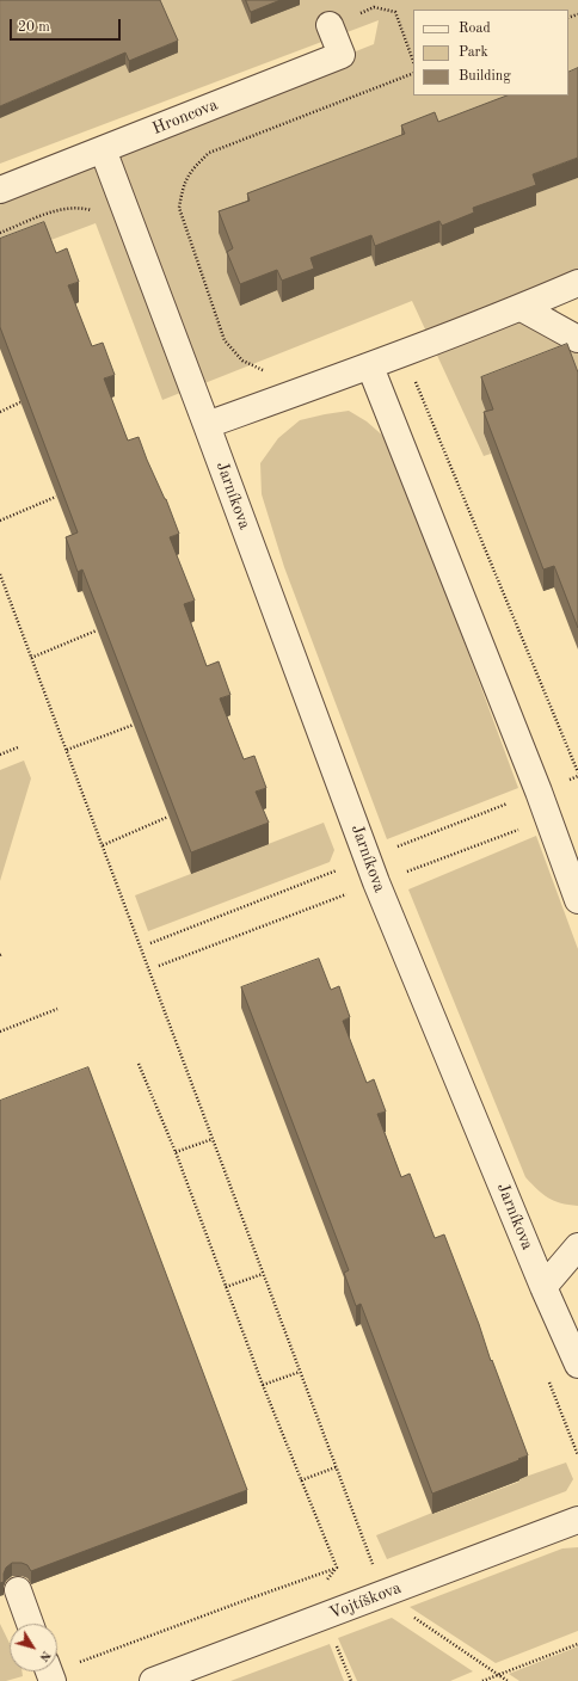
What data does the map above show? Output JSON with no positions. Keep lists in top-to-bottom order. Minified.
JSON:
{"streets":{"street":["Hroncova","Jarníkova","Vojtíškova"]},"crossings":[["Hroncova","Jarníkova"]],"legend":["Road","Park","Building"],"scale_bar":"20 m","north":"bottom right"}
